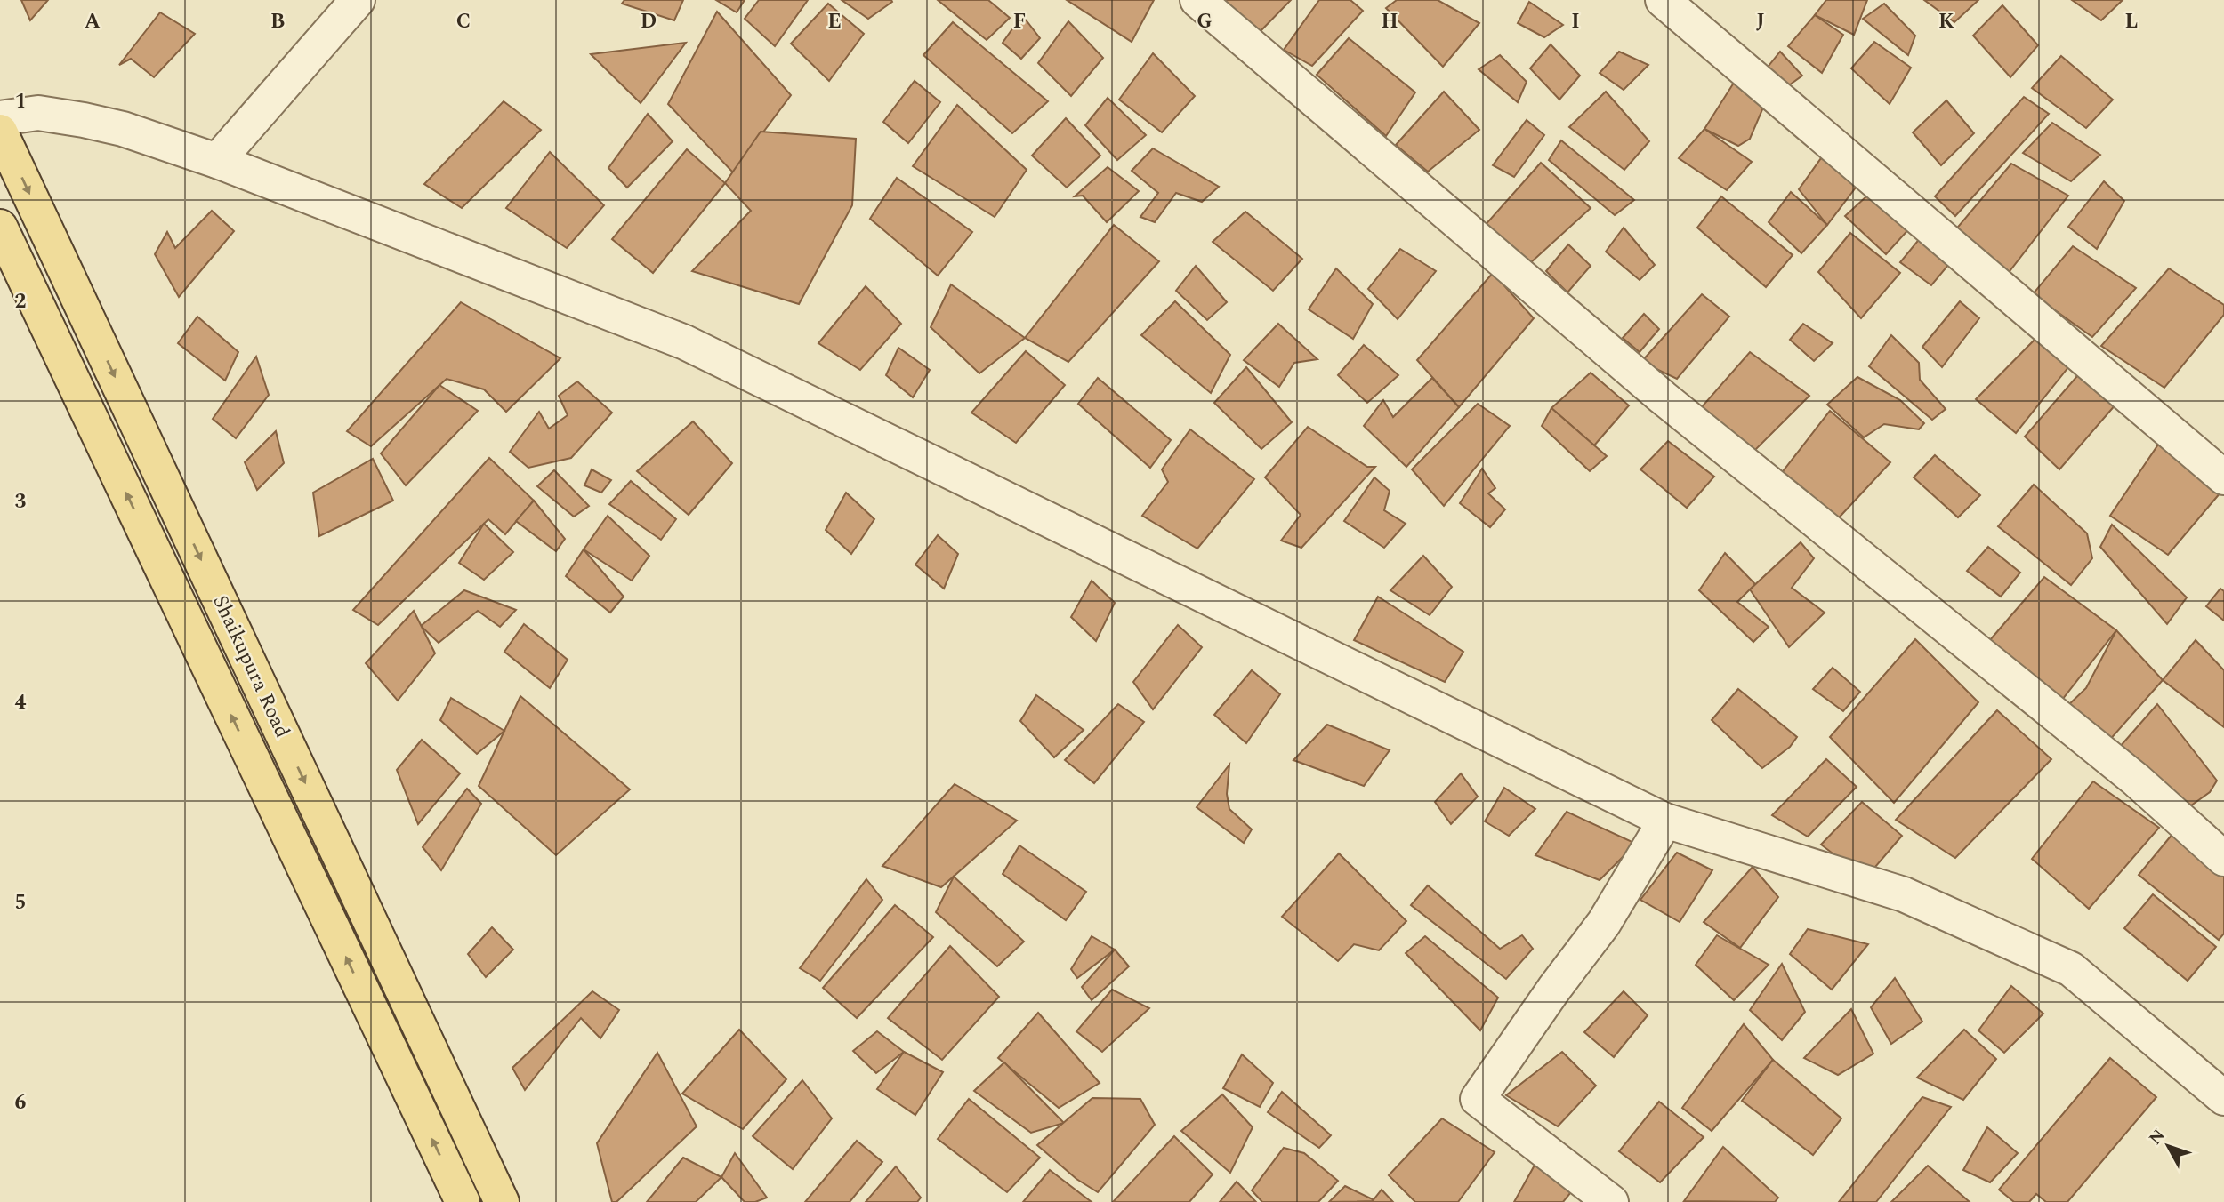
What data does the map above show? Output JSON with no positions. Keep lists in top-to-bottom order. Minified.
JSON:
{"streets":{"main road":["Shaikupura Road"]},"north":"top left","grid":{"columns":["A","B","C","D","E","F","G","H","I","J","K","L"],"rows":["1","2","3","4","5","6"]}}
